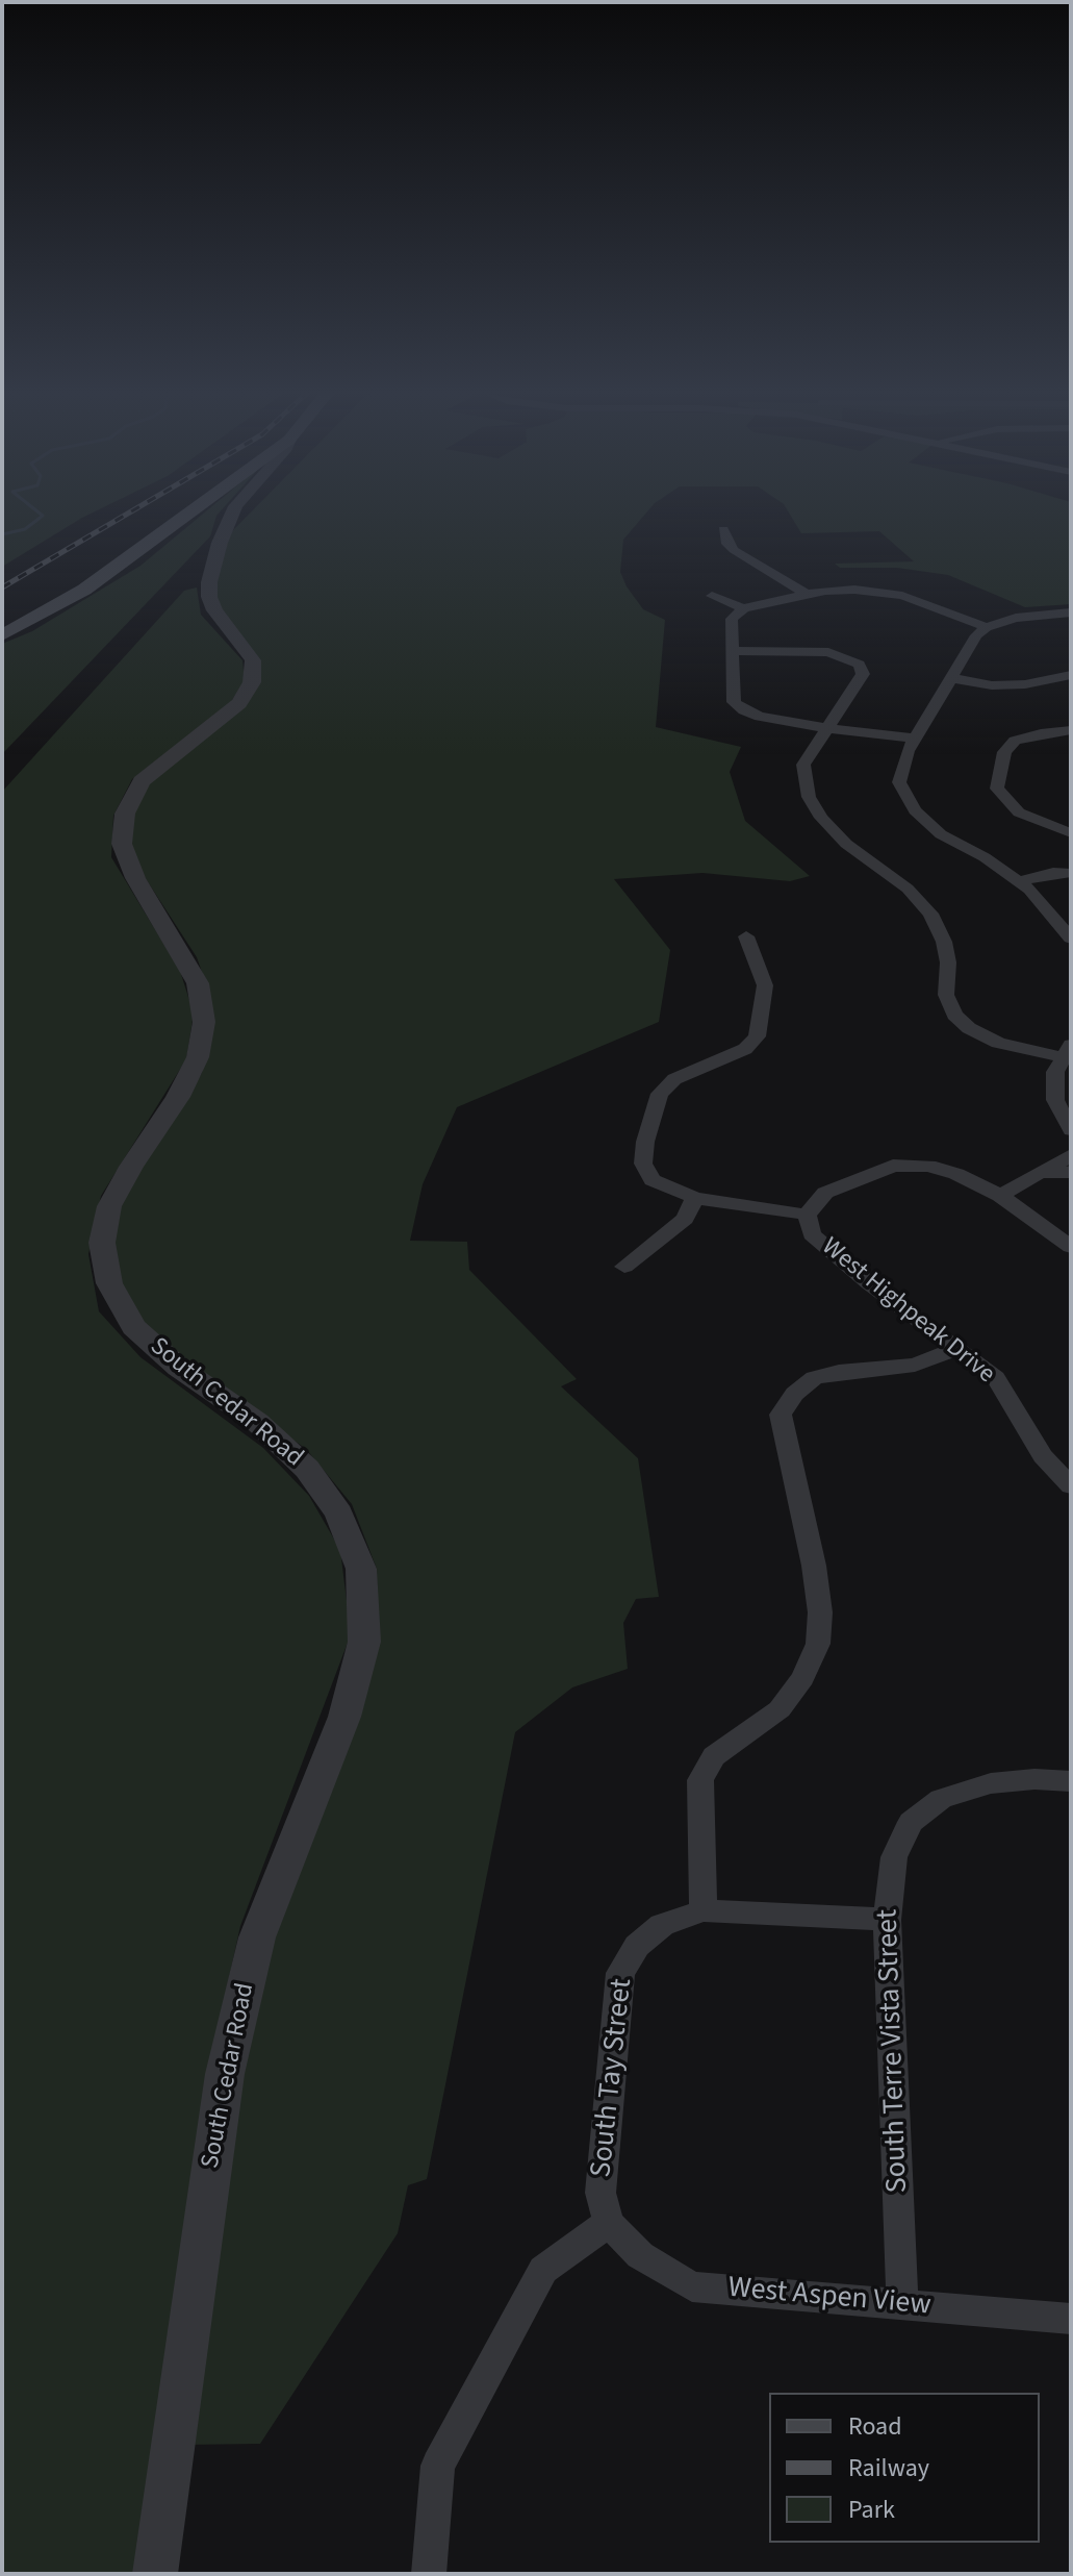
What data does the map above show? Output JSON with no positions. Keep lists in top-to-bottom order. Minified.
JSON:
{"streets":{"street":["West Highpeak Drive","South Cedar Road","South Terre Vista Street","South Tay Street","West Aspen View"]},"crossings":[["South Terre Vista Street","South Tay Street"],["South Terre Vista Street","West Aspen View"],["South Tay Street","West Aspen View"]],"legend":["Road","Railway","Park"]}
